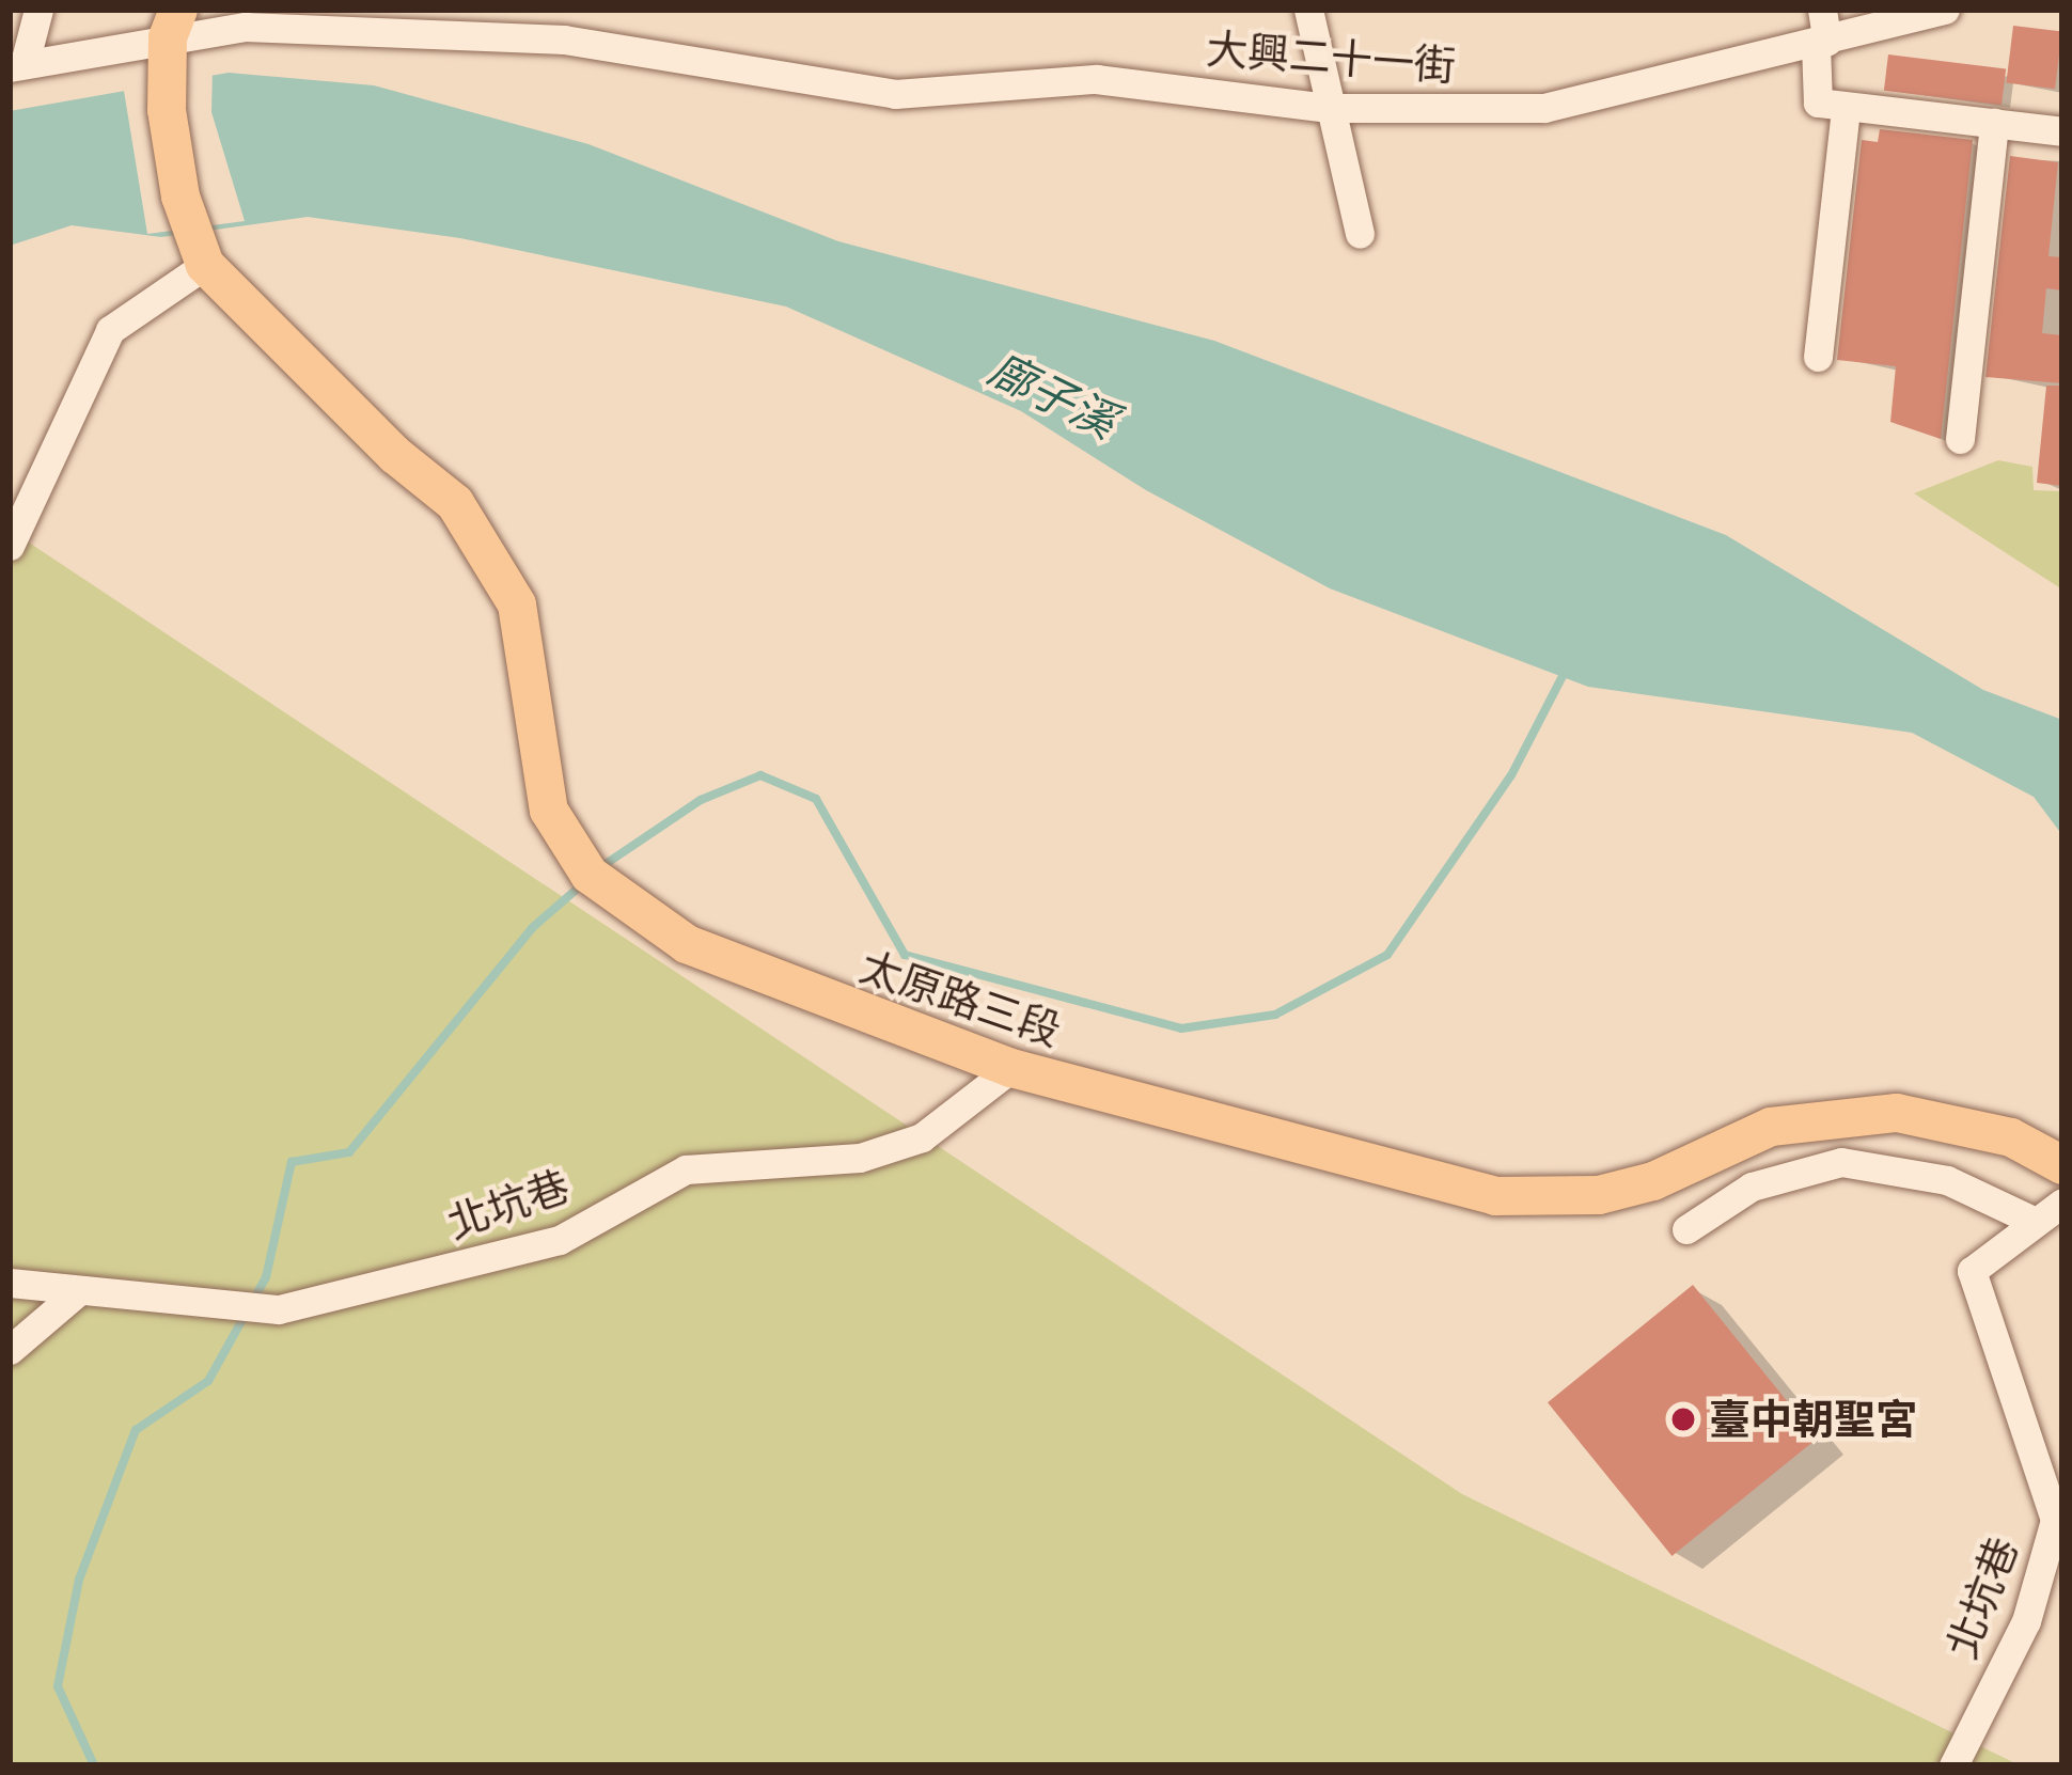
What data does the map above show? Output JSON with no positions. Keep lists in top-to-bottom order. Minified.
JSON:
{"streets":{"main road":["太原路三段"],"street":["大興二十一街","北坑巷"]},"crossings":[["太原路三段","北坑巷"]],"water":["廍子溪"],"places":["臺中朝聖宮"]}
